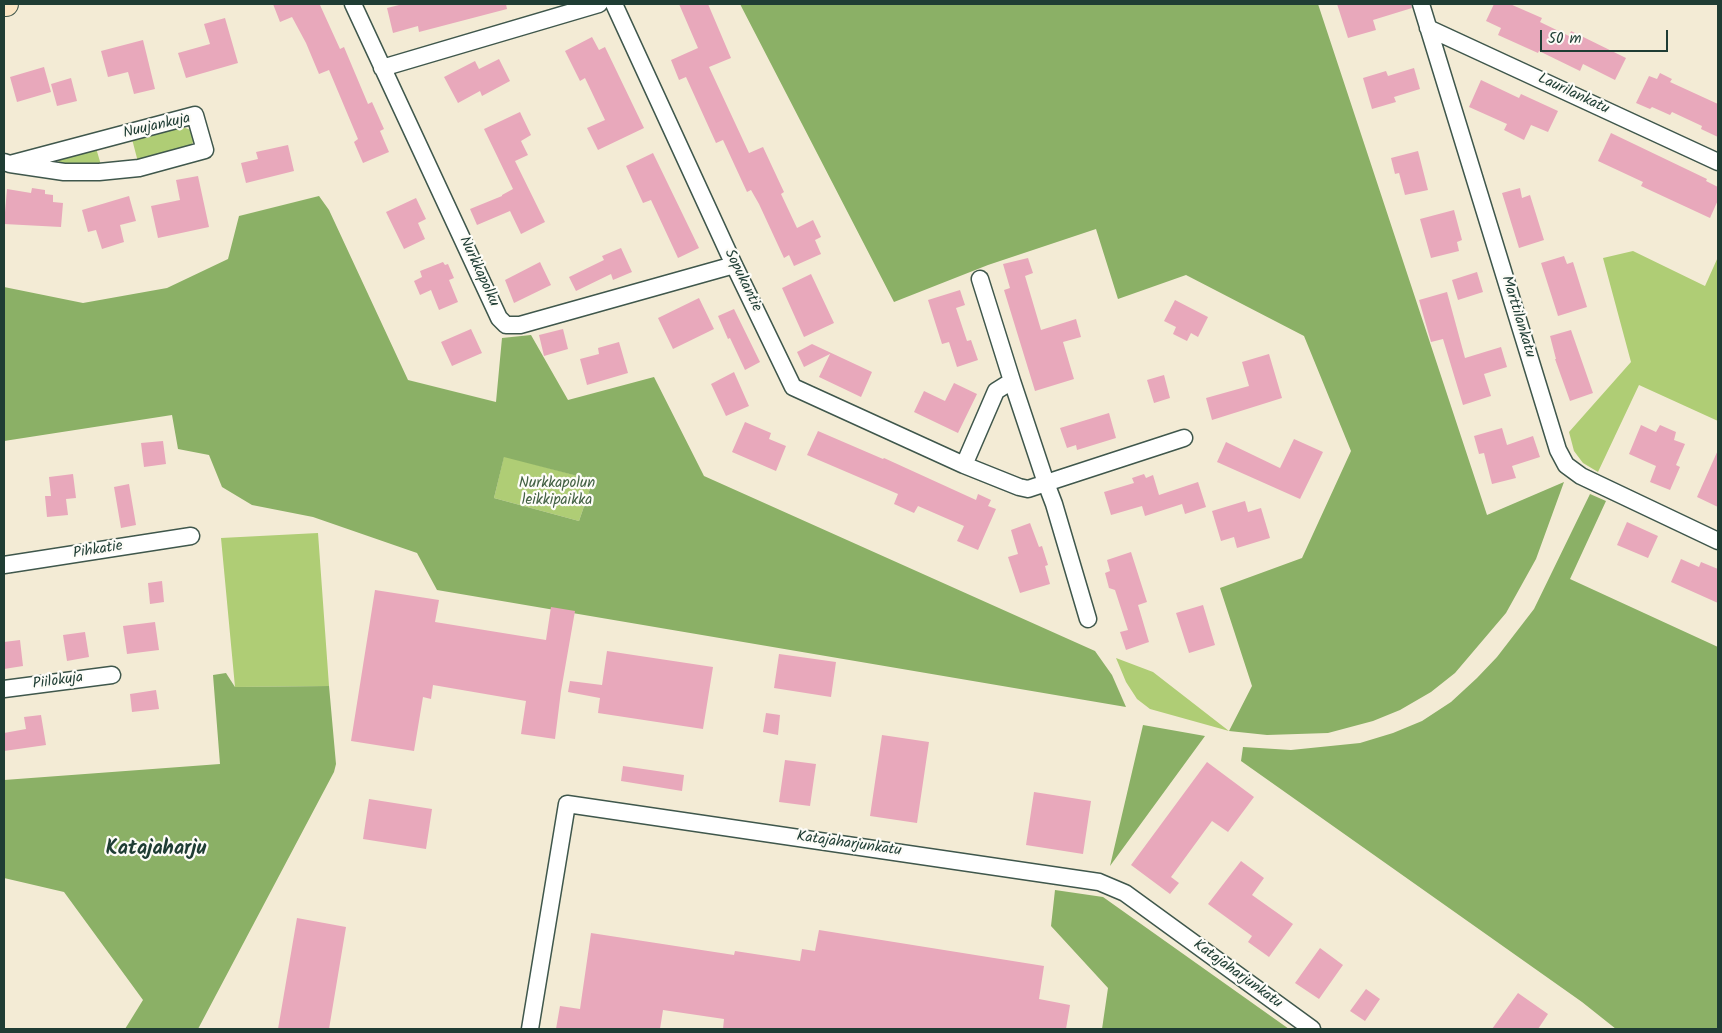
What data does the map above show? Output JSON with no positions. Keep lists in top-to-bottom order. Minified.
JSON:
{"streets":{"street":["Laurilankatu","Nuujankuja","Nurkkapolku","Sopukantie","Marttilankatu","Pihkatie","Piilokuja","Katajaharjunkatu"]},"crossings":[["Laurilankatu","Marttilankatu"],["Nurkkapolku","Sopukantie"]],"districts":["Katajaharju"],"parks":["Nurkkapolun leikkipaikka"],"scale_bar":"50 m"}
